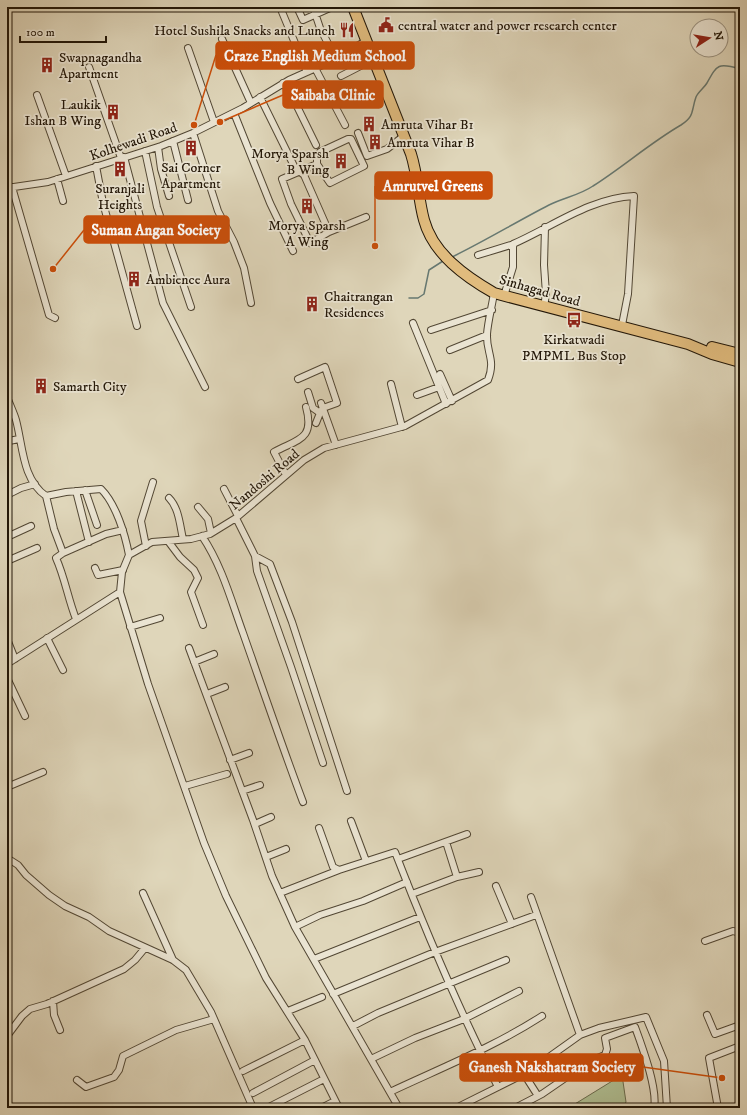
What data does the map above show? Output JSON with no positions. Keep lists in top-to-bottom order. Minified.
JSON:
{"streets":{"main road":["Sinhagad Road"],"street":["Kolhewadi Road","Nandoshi Road"]},"crossings":[["Kolhewadi Road","Sinhagad Road"],["Sinhagad Road","Nandoshi Road"]],"places":{"public building":["central water and power research center"],"restaurant":["Hotel Sushila Snacks and Lunch"],"building":["Swapnagandha Apartment","Laukik Ishan B Wing","Amruta Vihar B1","Amruta Vihar B","Sai Corner Apartment","Morya Sparsh B Wing","Suranjali Heights","Morya Sparsh A Wing","Ambience Aura","Chaitrangan Residences","Samarth City"],"other":["Saibaba Clinic","Craze English Medium School","Amrutvel Greens","Suman Angan Society","Ganesh Nakshatram Society"],"bus stop":["Kirkatwadi PMPML Bus Stop"]},"scale_bar":"100 m","north":"right"}
